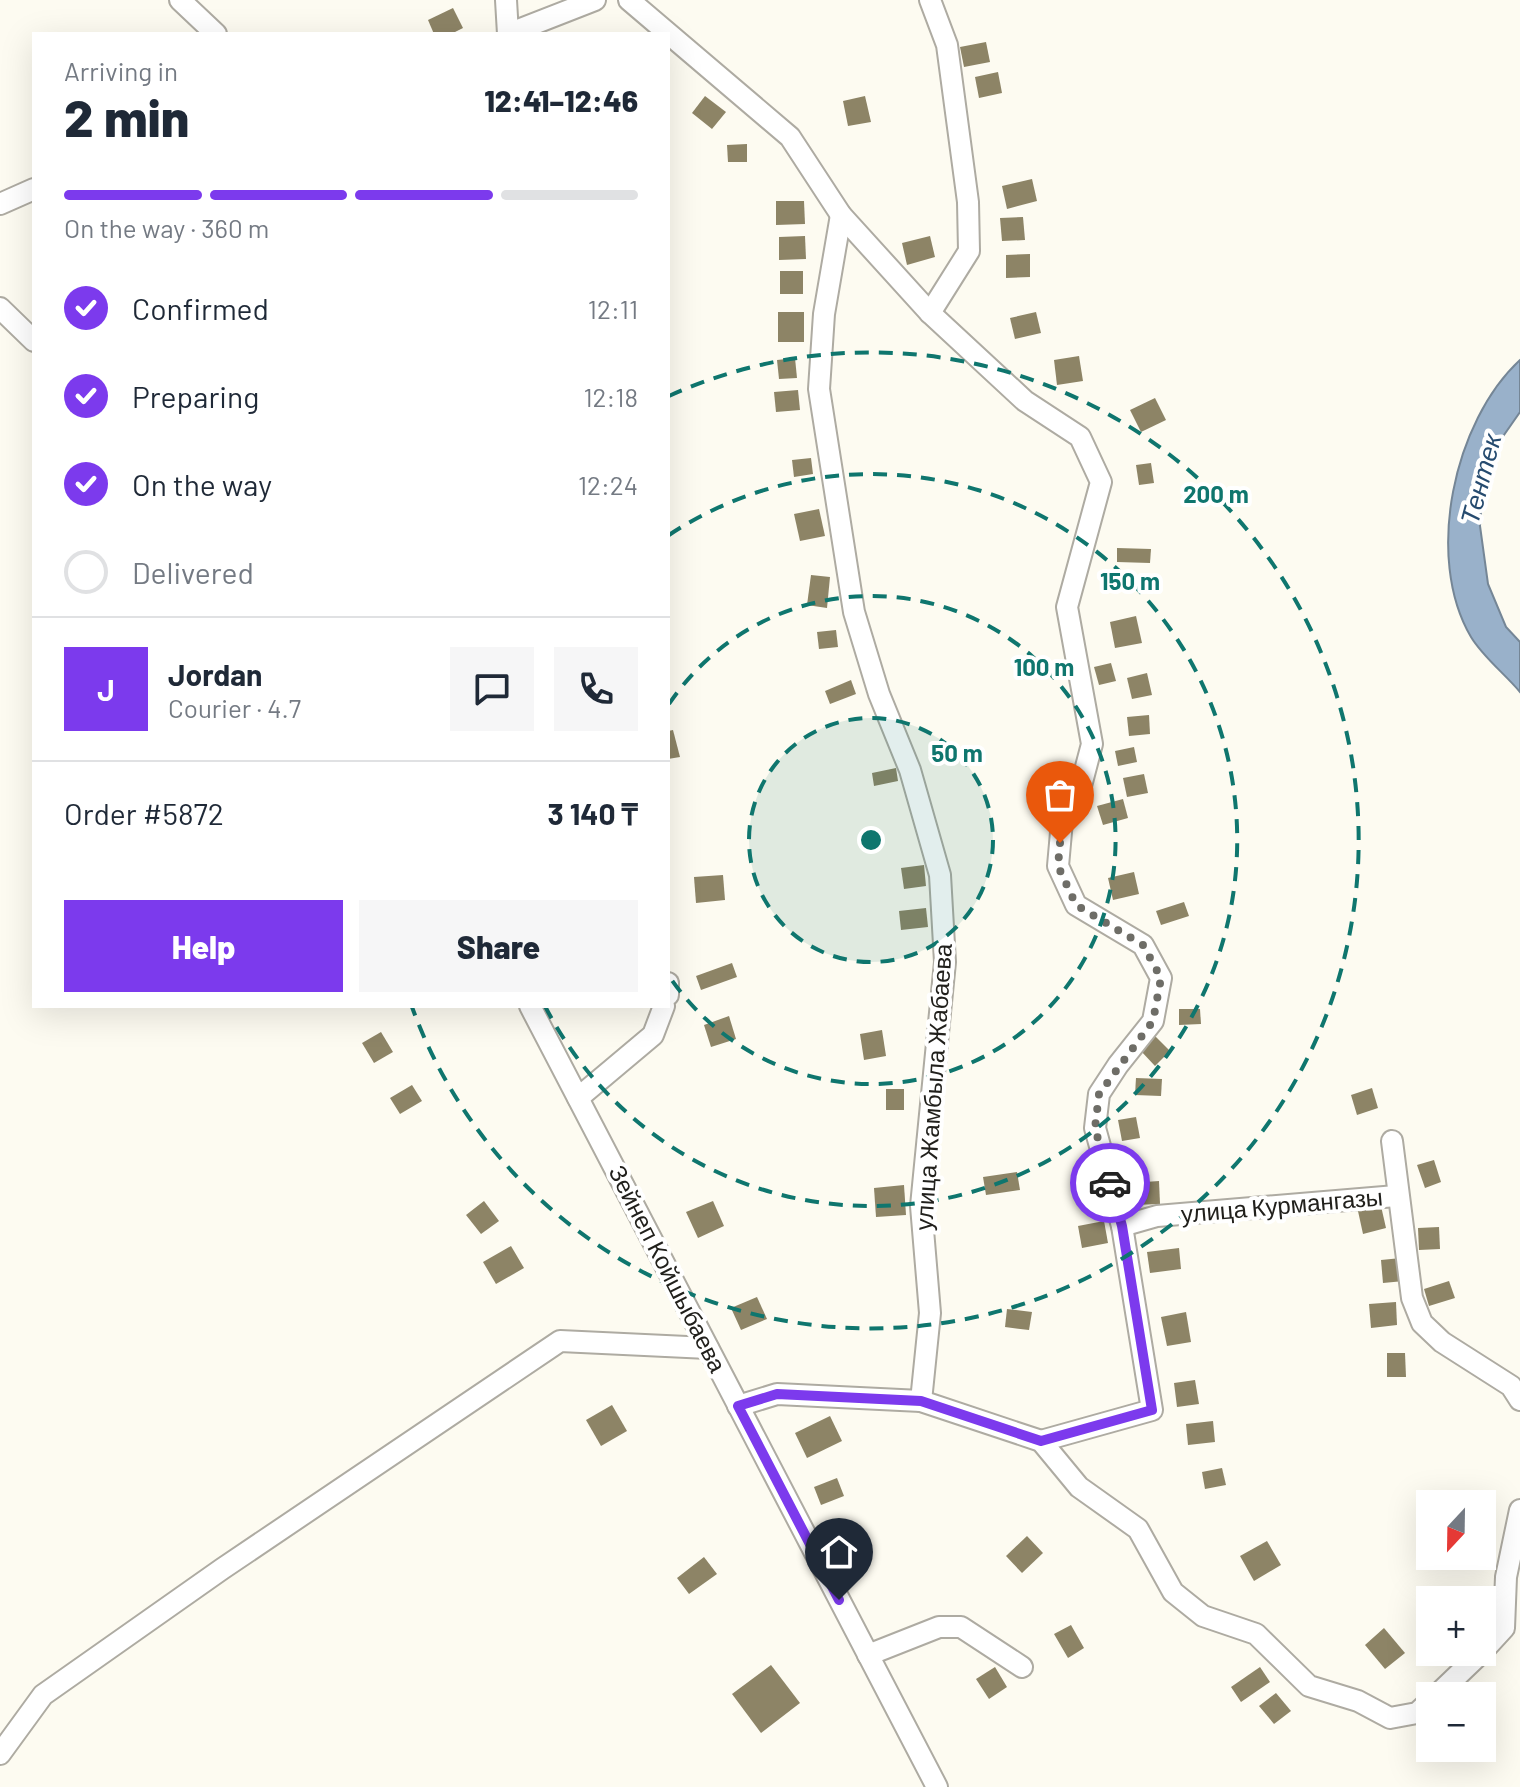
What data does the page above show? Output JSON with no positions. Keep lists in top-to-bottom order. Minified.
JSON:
{"streets":{"street":["улица Жамбыла Жабаева","улица Курмангазы","Зейнеп Койшыбаева"]},"water":["Тентек"],"north":"bottom","page":{"heading":["2 min","Arriving in","12:41–12:46"],"panel":["Jordan","Courier · 4.7","Order #5872","3 140 ₸"],"bar":"On the way · 360 m","list":[["Confirmed","12:11"],["Preparing","12:18"],["On the way","12:24"],"Delivered"],"round":"J","buttons":["Help","Share"],"map_buttons":["+","−"]},"rings":["200 m","150 m","100 m","50 m"]}
